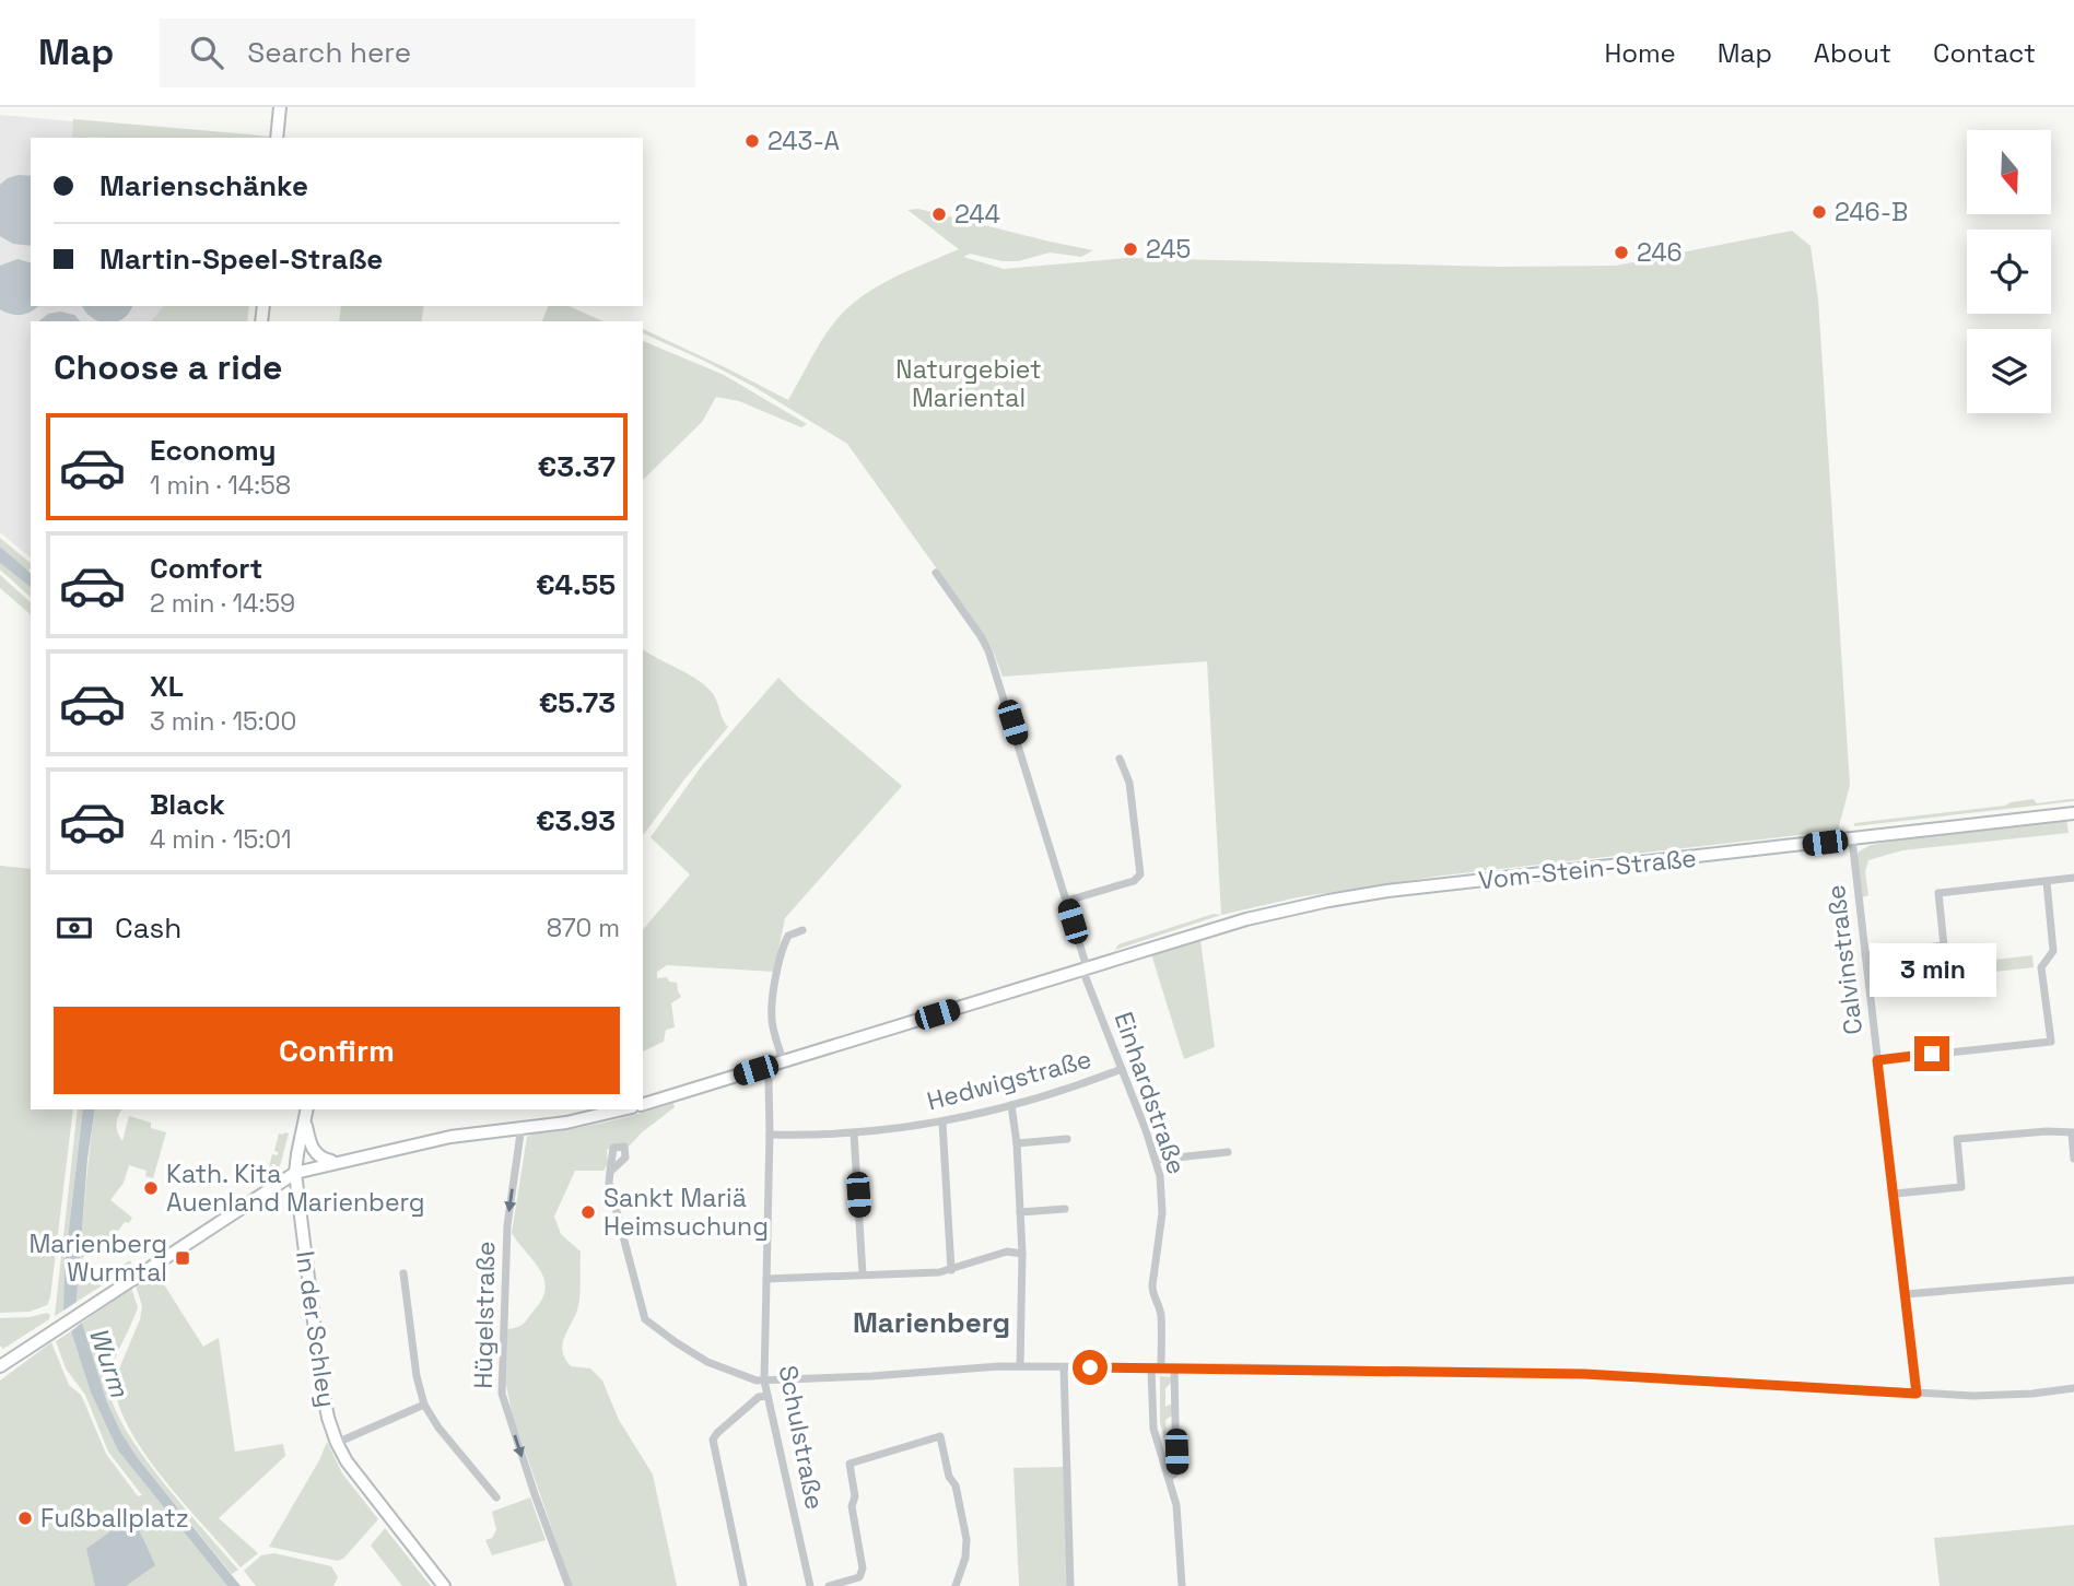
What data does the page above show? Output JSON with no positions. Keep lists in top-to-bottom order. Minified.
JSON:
{"streets":{"main road":["Vom-Stein-Straße","In der Schley"],"street":["Calvinstraße","Hedwigstraße","Einhardstraße","Hügelstraße","Schulstraße"]},"crossings":[["Vom-Stein-Straße","Calvinstraße"],["Vom-Stein-Straße","Einhardstraße"],["Vom-Stein-Straße","Schulstraße"],["Hedwigstraße","Einhardstraße"],["Hedwigstraße","Schulstraße"]],"one_way":["Hügelstraße"],"districts":["Marienberg"],"water":["Wurm"],"parks":["Naturgebiet Mariental"],"places":{"other":["243-A","246-B","244","245","246","Kath. Kita Auenland Marienberg","Sankt Mariä Heimsuchung","Fußballplatz"],"transit":["Marienberg Wurmtal"]},"north":"bottom","page":{"header":"Map","search":"Search here","nav":["Home","Map","About","Contact"],"banner":["Marienschänke","Martin-Speel-Straße"],"heading":"Choose a ride","list":[{"name":"Economy","note":"1 min · 14:58","value":"€3.37"},{"name":"Comfort","note":"2 min · 14:59","value":"€4.55"},{"name":"XL","note":"3 min · 15:00","value":"€5.73"},{"name":"Black","note":"4 min · 15:01","value":"€3.93"}],"pay":["Cash","870 m"],"bubble":"3 min","buttons":"Confirm"}}
